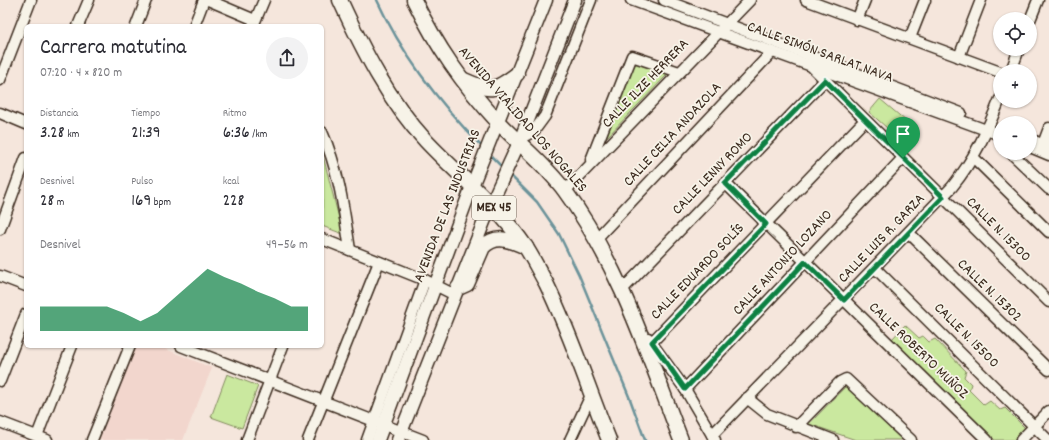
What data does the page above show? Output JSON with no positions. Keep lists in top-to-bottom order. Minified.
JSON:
{"streets":{"highway":["AVENIDA VIALIDAD LOS NOGALES","MEX 45"],"main road":["AVENIDA DE LAS INDUSTRIAS"],"street":["CALLE SIMÓN SARLAT NAVA","CALLE ILZE HERRERA","CALLE CELIA ANDAZOLA","CALLE LENNY ROMO","CALLE N. 15300","CALLE LUIS R. GARZA","CALLE ANTONIO LOZANO","CALLE EDUARDO SOLÍS","CALLE N. 15302","CALLE N. 15500","CALLE ROBERTO MUÑOZ"]},"crossings":[["CALLE SIMÓN SARLAT NAVA","CALLE ILZE HERRERA"],["CALLE SIMÓN SARLAT NAVA","CALLE CELIA ANDAZOLA"],["CALLE SIMÓN SARLAT NAVA","CALLE N. 15300"],["CALLE SIMÓN SARLAT NAVA","CALLE LUIS R. GARZA"],["CALLE ILZE HERRERA","AVENIDA VIALIDAD LOS NOGALES"],["AVENIDA VIALIDAD LOS NOGALES","CALLE CELIA ANDAZOLA"],["AVENIDA VIALIDAD LOS NOGALES","CALLE LENNY ROMO"],["AVENIDA VIALIDAD LOS NOGALES","AVENIDA DE LAS INDUSTRIAS"],["AVENIDA VIALIDAD LOS NOGALES","CALLE LUIS R. GARZA"],["AVENIDA VIALIDAD LOS NOGALES","CALLE ANTONIO LOZANO"],["AVENIDA VIALIDAD LOS NOGALES","CALLE EDUARDO SOLÍS"],["CALLE LENNY ROMO","CALLE N. 15300"],["CALLE LENNY ROMO","CALLE ROBERTO MUÑOZ"],["AVENIDA DE LAS INDUSTRIAS","MEX 45"],["CALLE N. 15300","CALLE LUIS R. GARZA"],["CALLE N. 15300","CALLE ANTONIO LOZANO"],["CALLE N. 15300","CALLE EDUARDO SOLÍS"],["CALLE LUIS R. GARZA","CALLE N. 15302"],["CALLE LUIS R. GARZA","CALLE N. 15500"],["CALLE LUIS R. GARZA","CALLE ROBERTO MUÑOZ"],["CALLE ANTONIO LOZANO","CALLE ROBERTO MUÑOZ"],["CALLE EDUARDO SOLÍS","CALLE ROBERTO MUÑOZ"]],"page":{"map_buttons":["+","−"],"heading":["Carrera matutina","07:20 · 4 × 820 m"],"stats":[["Distancia","3.28 km"],["Tiempo","21:39"],["Ritmo","6:36 /km"],["Desnivel","28 m"],["Pulso","169 bpm"],["kcal","228"]],"chart":["Desnivel","49–56 m"]}}
